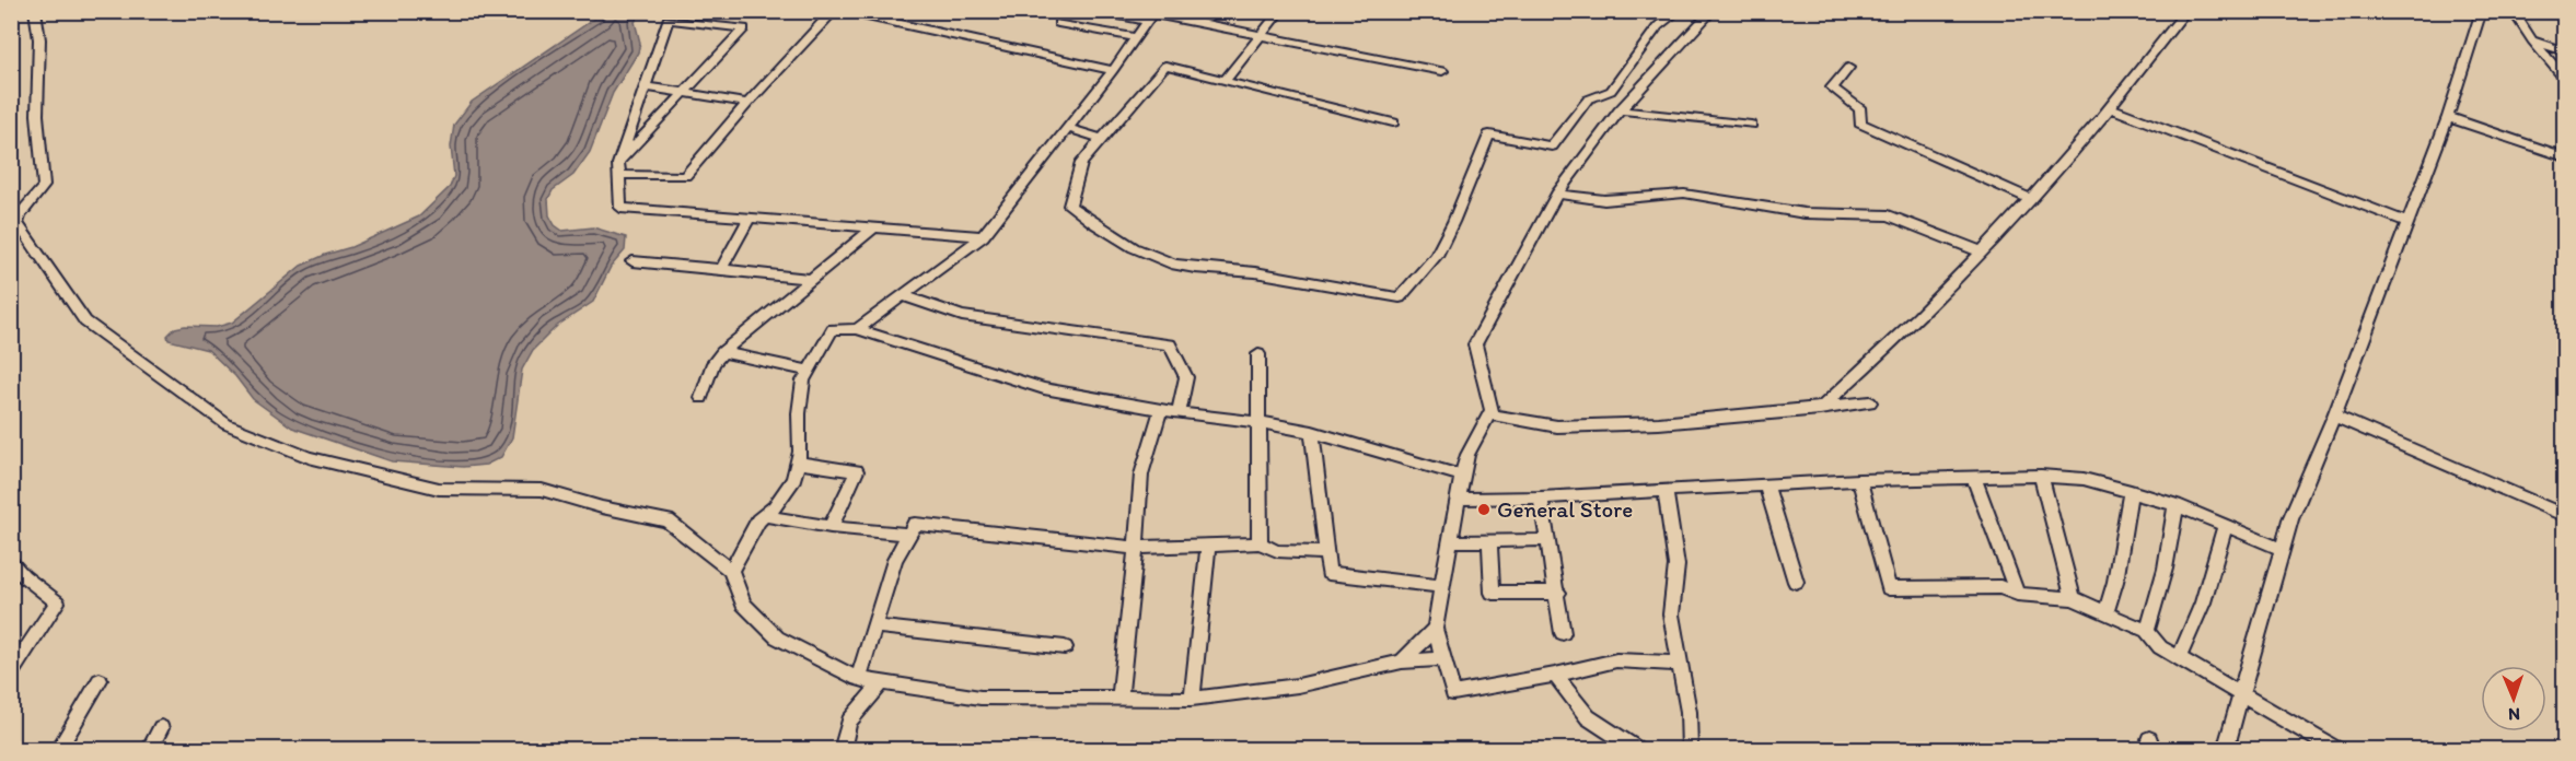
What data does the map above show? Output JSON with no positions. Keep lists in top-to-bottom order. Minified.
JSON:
{"places":["General Store"],"north":"bottom"}
